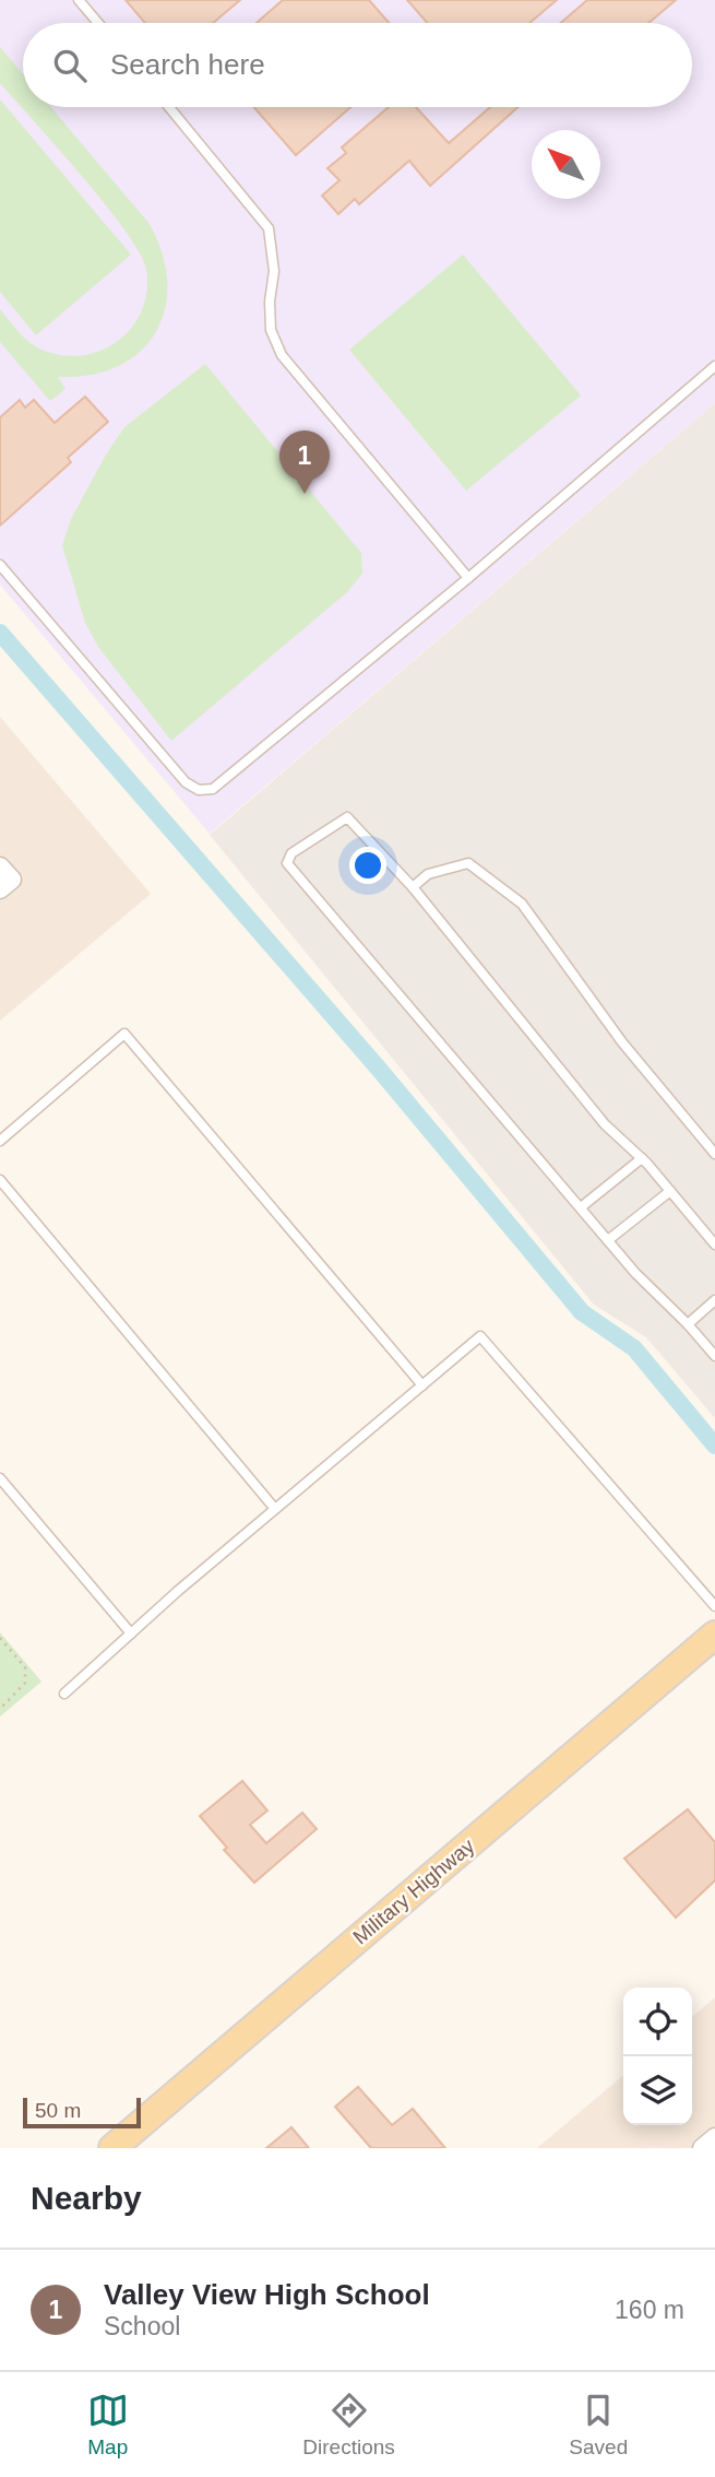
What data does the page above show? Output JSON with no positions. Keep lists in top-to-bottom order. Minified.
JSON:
{"streets":{"main road":["Military Highway"]},"scale_bar":"50 m","north":"top left","page":{"search":"Search here","pins":"1","scale":"50 m","heading":"Nearby","list":[{"mark":"1","name":"Valley View High School","note":"School","value":"160 m"}],"nav":["Map","Directions","Saved"]}}
